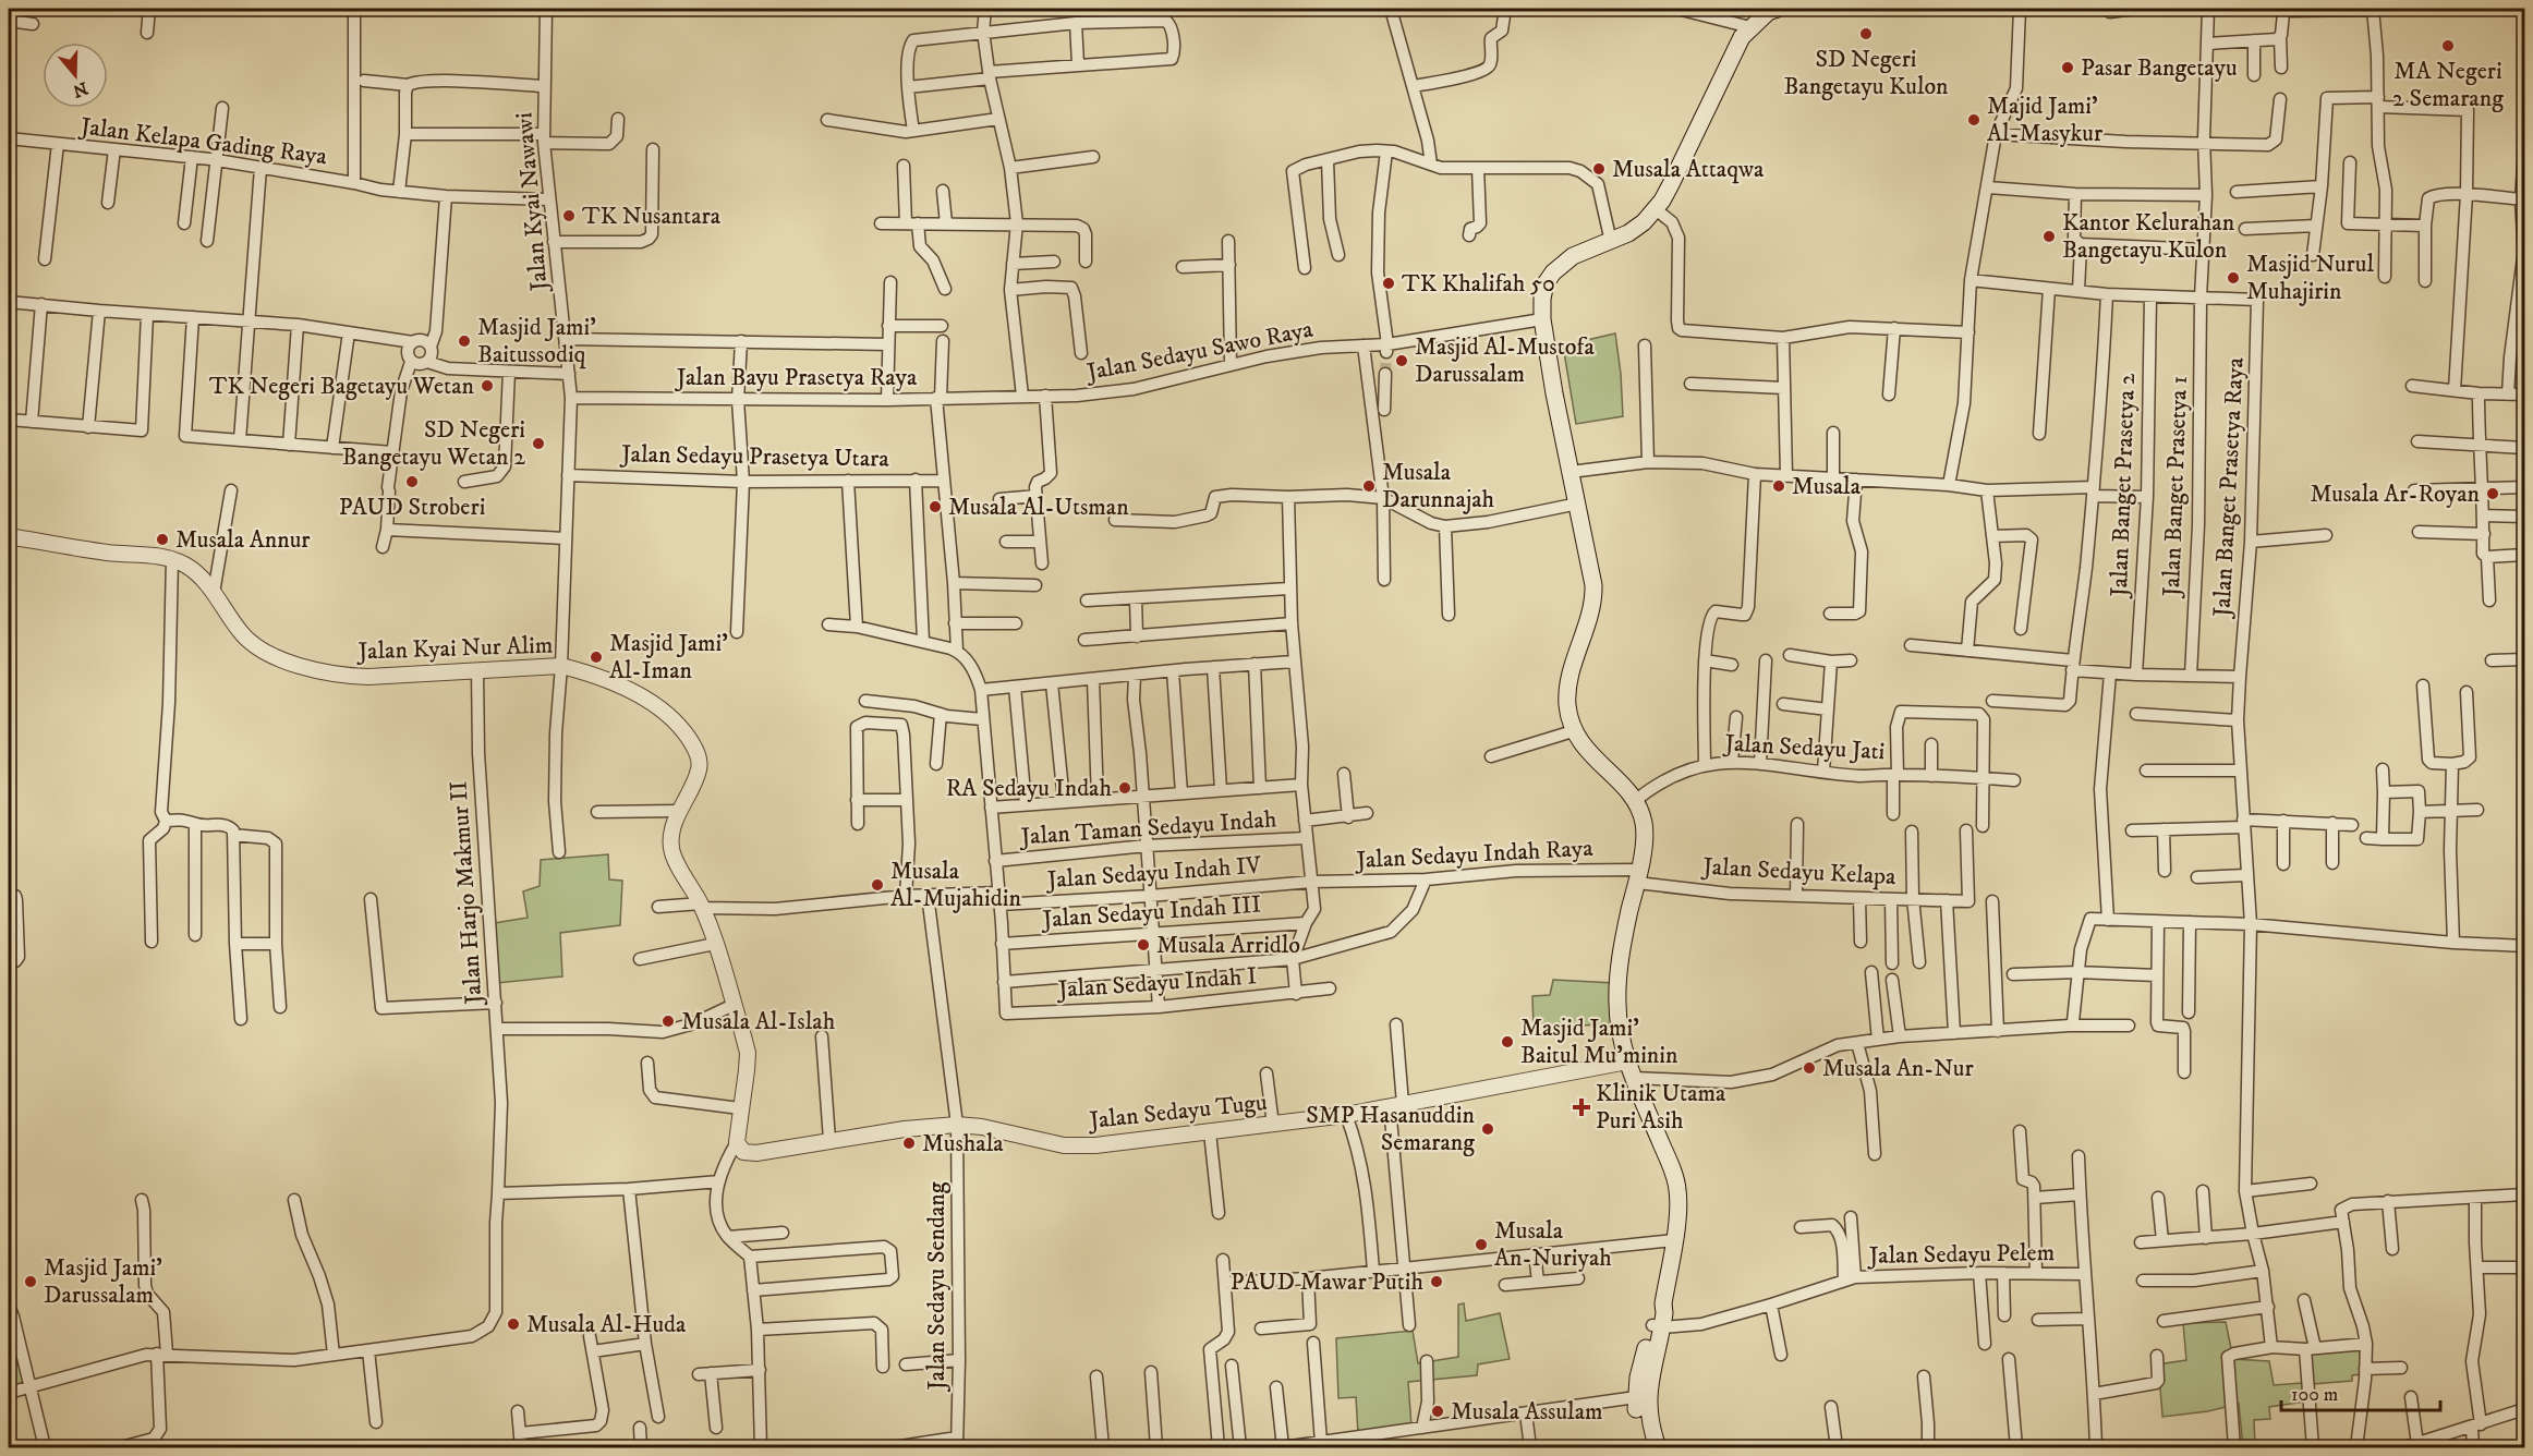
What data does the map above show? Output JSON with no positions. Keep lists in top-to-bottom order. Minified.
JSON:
{"streets":{"street":["Jalan Kelapa Gading Raya","Jalan Kyai Nawawi","Jalan Sedayu Sawo Raya","Jalan Bayu Prasetya Raya","Jalan Sedayu Prasetya Utara","Jalan Banget Prasetya 2","Jalan Banget Prasetya 1","Jalan Banget Prasetya Raya","Jalan Kyai Nur Alim","Jalan Sedayu Jati","Jalan Taman Sedayu Indah","Jalan Sedayu Indah Raya","Jalan Sedayu Kelapa","Jalan Sedayu Indah IV","Jalan Harjo Makmur II","Jalan Sedayu Indah III","Jalan Sedayu Indah I","Jalan Sedayu Tugu","Jalan Sedayu Pelem","Jalan Sedayu Sendang"]},"crossings":[["Jalan Kelapa Gading Raya","Jalan Kyai Nawawi"],["Jalan Kyai Nawawi","Jalan Bayu Prasetya Raya"],["Jalan Kyai Nawawi","Jalan Sedayu Prasetya Utara"],["Jalan Kyai Nawawi","Jalan Kyai Nur Alim"],["Jalan Sedayu Sawo Raya","Jalan Bayu Prasetya Raya"],["Jalan Banget Prasetya 1","Jalan Banget Prasetya Raya"],["Jalan Kyai Nur Alim","Jalan Sedayu Indah IV"],["Jalan Kyai Nur Alim","Jalan Harjo Makmur II"],["Jalan Kyai Nur Alim","Jalan Sedayu Tugu"],["Jalan Sedayu Indah Raya","Jalan Sedayu Kelapa"],["Jalan Sedayu Indah Raya","Jalan Sedayu Indah IV"],["Jalan Sedayu Indah IV","Jalan Sedayu Sendang"],["Jalan Sedayu Tugu","Jalan Sedayu Sendang"]],"places":{"other":["SD Negeri Bangetayu Kulon","MA Negeri 2 Semarang","Pasar Bangetayu","Majid Jami' Al-Masykur","Musala Attaqwa","TK Nusantara","Kantor Kelurahan Bangetayu Kulon","Masjid Nurul Muhajirin","TK Khalifah 50","Masjid Jami' Baitussodiq","Masjid Al-Mustofa Darussalam","TK Negeri Bagetayu Wetan","SD Negeri Bangetayu Wetan 2","PAUD Stroberi","Musala Darunnajah","Musala","Musala Ar-Royan","Musala Al-Utsman","Musala Annur","Masjid Jami' Al-Iman","RA Sedayu Indah","Musala Al-Mujahidin","Musala Arridlo","Musala Al-Islah","Masjid Jami' Baitul Mu'minin","Musala An-Nur","SMP Hasanuddin Semarang","Mushala","Musala An-Nuriyah","Masjid Jami' Darussalam","PAUD Mawar Putih","Musala Al-Huda","Musala Assulam"],"health":["Klinik Utama Puri Asih"]},"scale_bar":"100 m","north":"bottom"}
